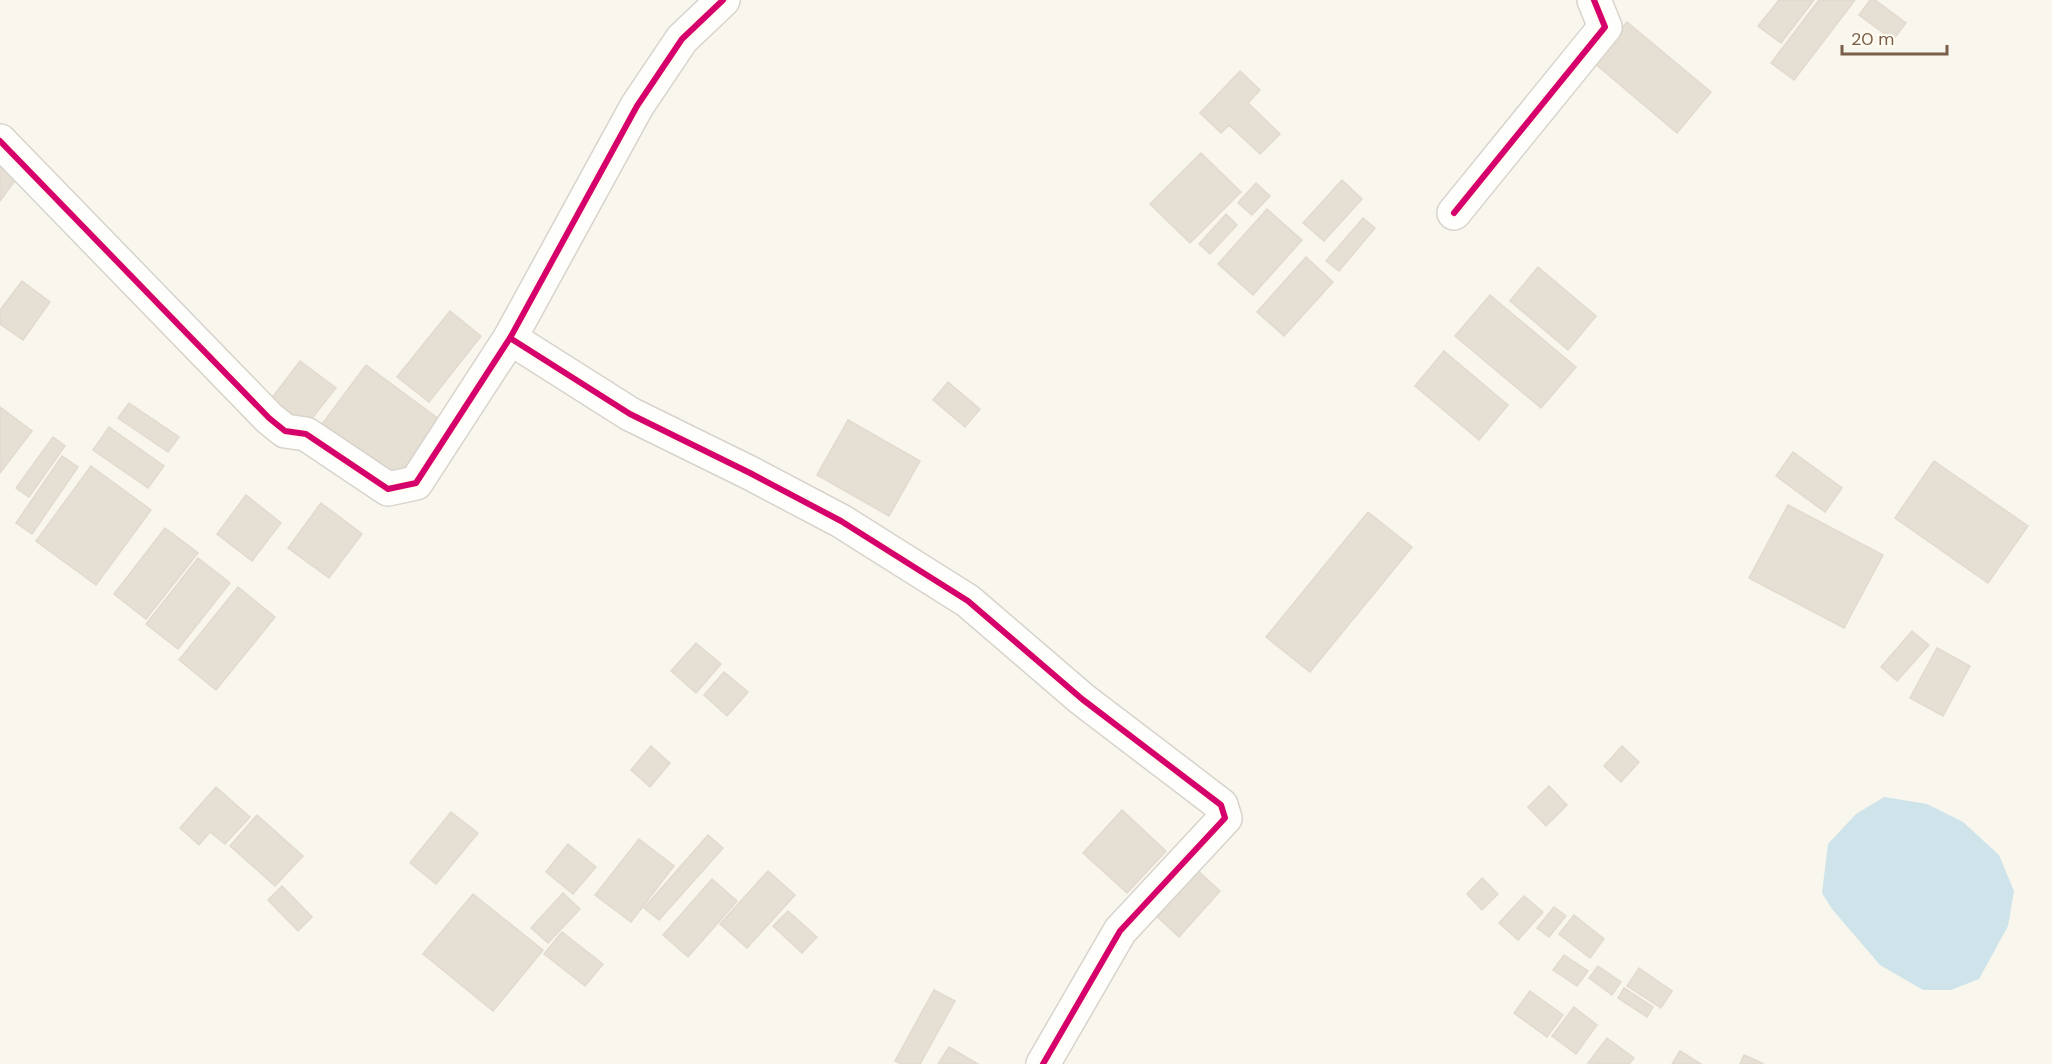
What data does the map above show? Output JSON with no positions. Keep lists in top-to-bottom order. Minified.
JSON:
{"scale_bar":"20 m"}
